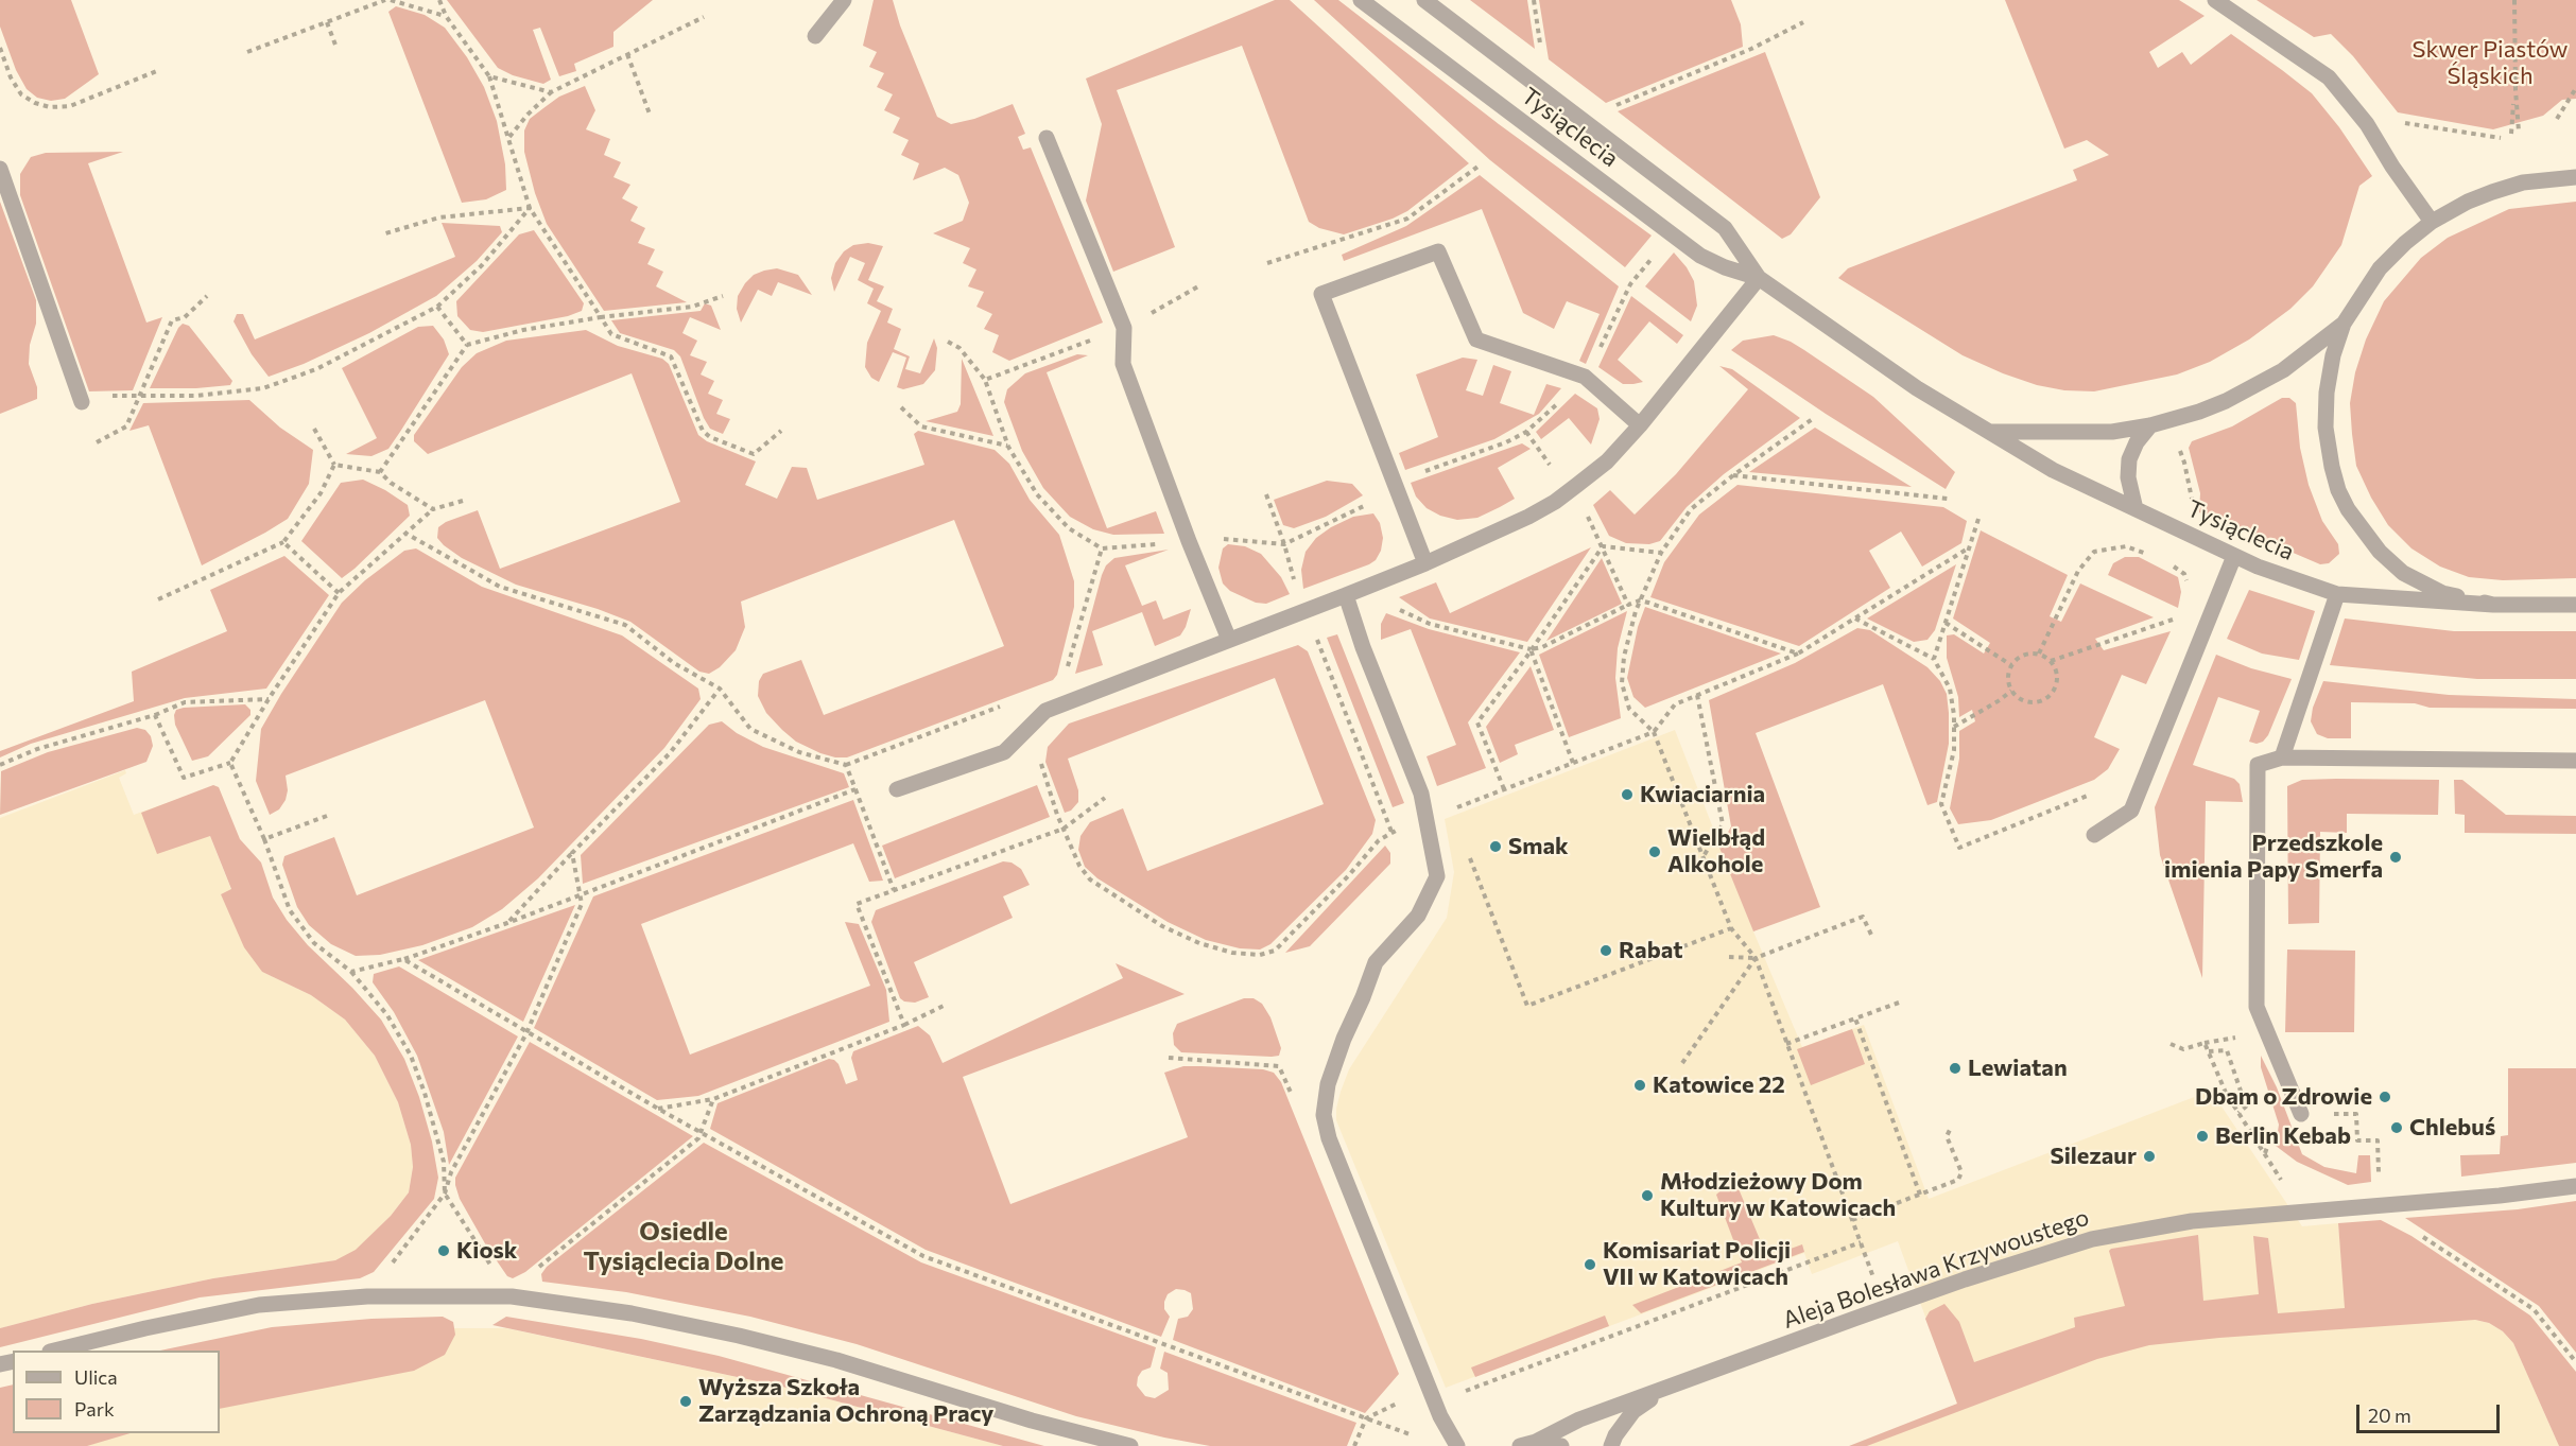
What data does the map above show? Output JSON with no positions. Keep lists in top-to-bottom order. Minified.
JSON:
{"streets":{"street":["Tysiąclecia","Aleja Bolesława Krzywoustego"]},"districts":["Osiedle Tysiąclecia Dolne"],"parks":["Skwer Piastów Śląskich"],"places":["Kwiaciarnia","Smak","Wielbłąd Alkohole","Przedszkole imienia Papy Smerfa","Rabat","Lewiatan","Katowice 22","Dbam o Zdrowie","Chlebuś","Berlin Kebab","Silezaur","Młodzieżowy Dom Kultury w Katowicach","Kiosk","Komisariat Policji VII w Katowicach","Wyższa Szkoła Zarządzania Ochroną Pracy"],"legend":["Ulica","Park"],"scale_bar":"20 m"}
